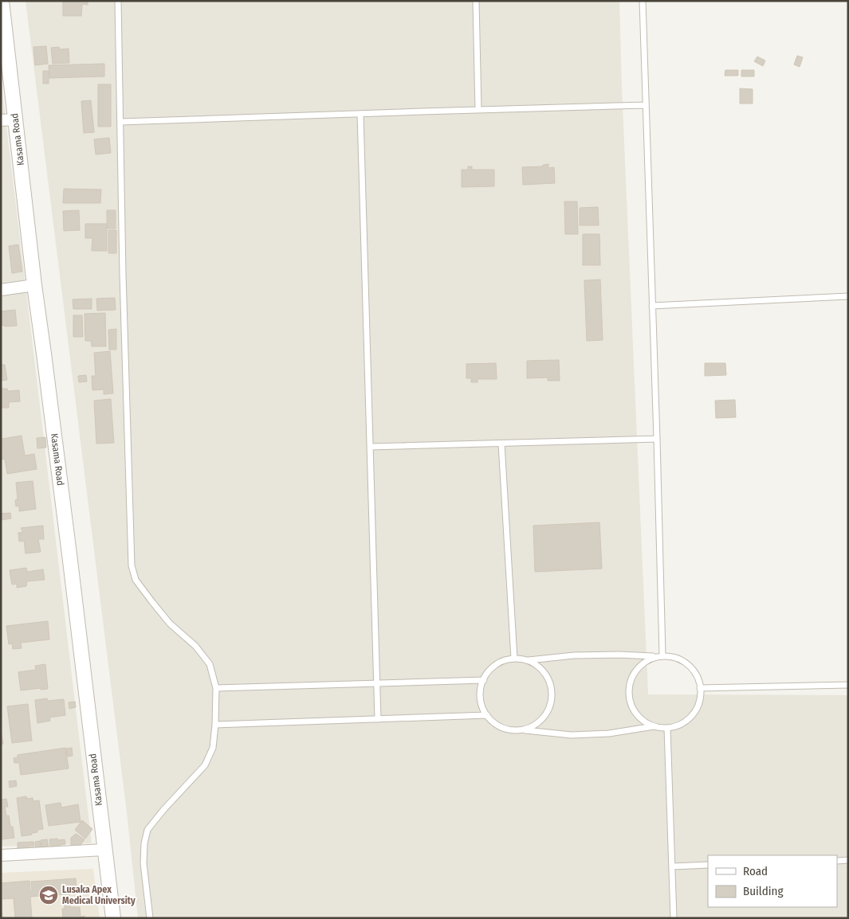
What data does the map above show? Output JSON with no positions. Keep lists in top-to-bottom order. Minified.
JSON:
{"streets":{"street":["Kasama Road"]},"places":{"school or university":["Lusaka Apex Medical University"]},"legend":["Road","Building"]}
